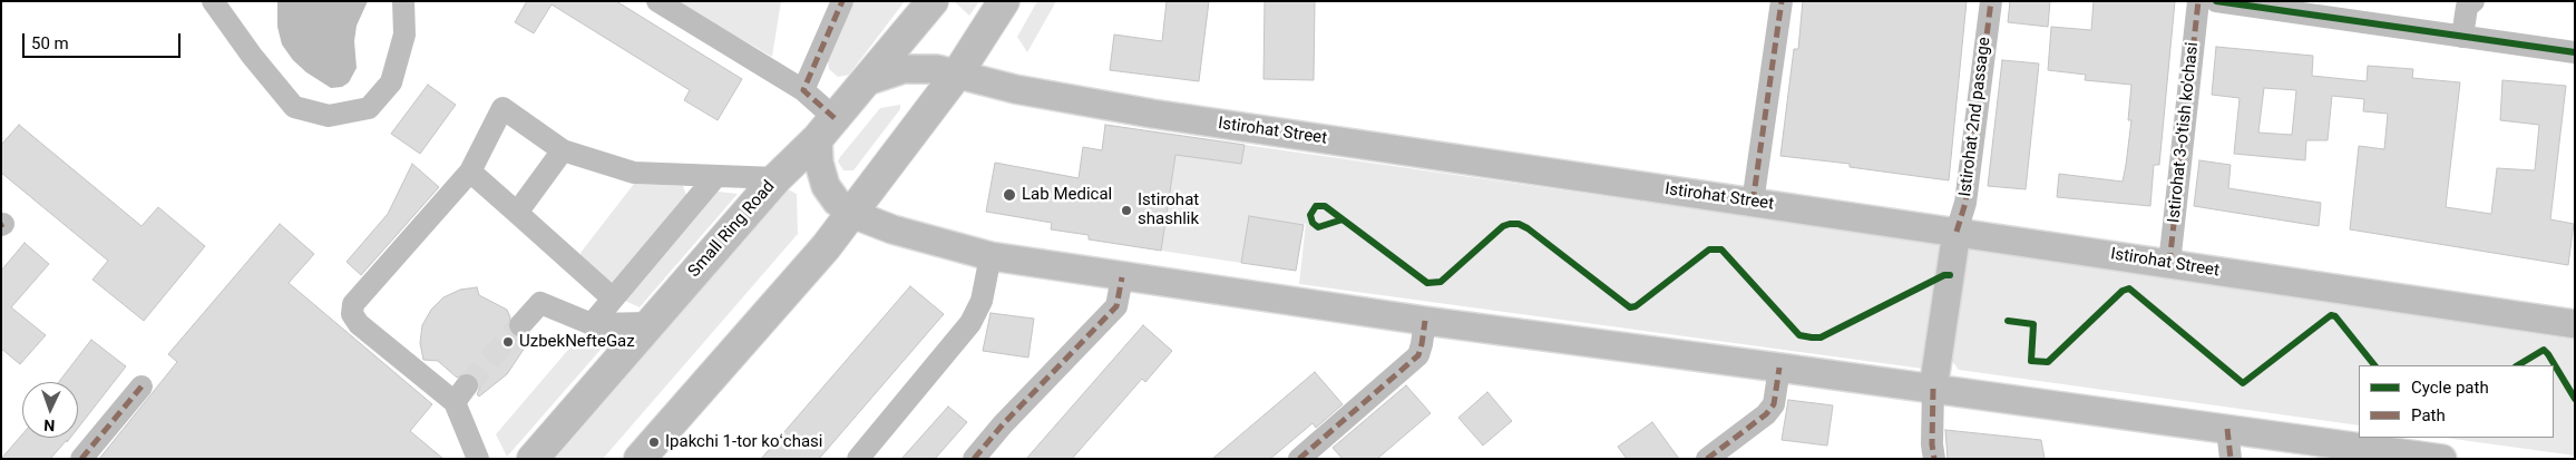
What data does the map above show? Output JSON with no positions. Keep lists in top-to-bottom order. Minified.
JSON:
{"streets":{"highway":["Small Ring Road"],"main road":["Istirohat Street"],"street":["Istirohat 2nd passage","Istirohat 3-o'tish ko'chasi"]},"crossings":[["Istirohat 2nd passage","Istirohat Street"],["Istirohat Street","Istirohat 3-o'tish ko'chasi"],["Istirohat Street","Small Ring Road"]],"places":["Lab Medical","Istirohat shashlik","UzbekNefteGaz","Ipakchi 1-tor koʻchasi"],"legend":["Cycle path","Path"],"scale_bar":"50 m","north":"bottom"}
